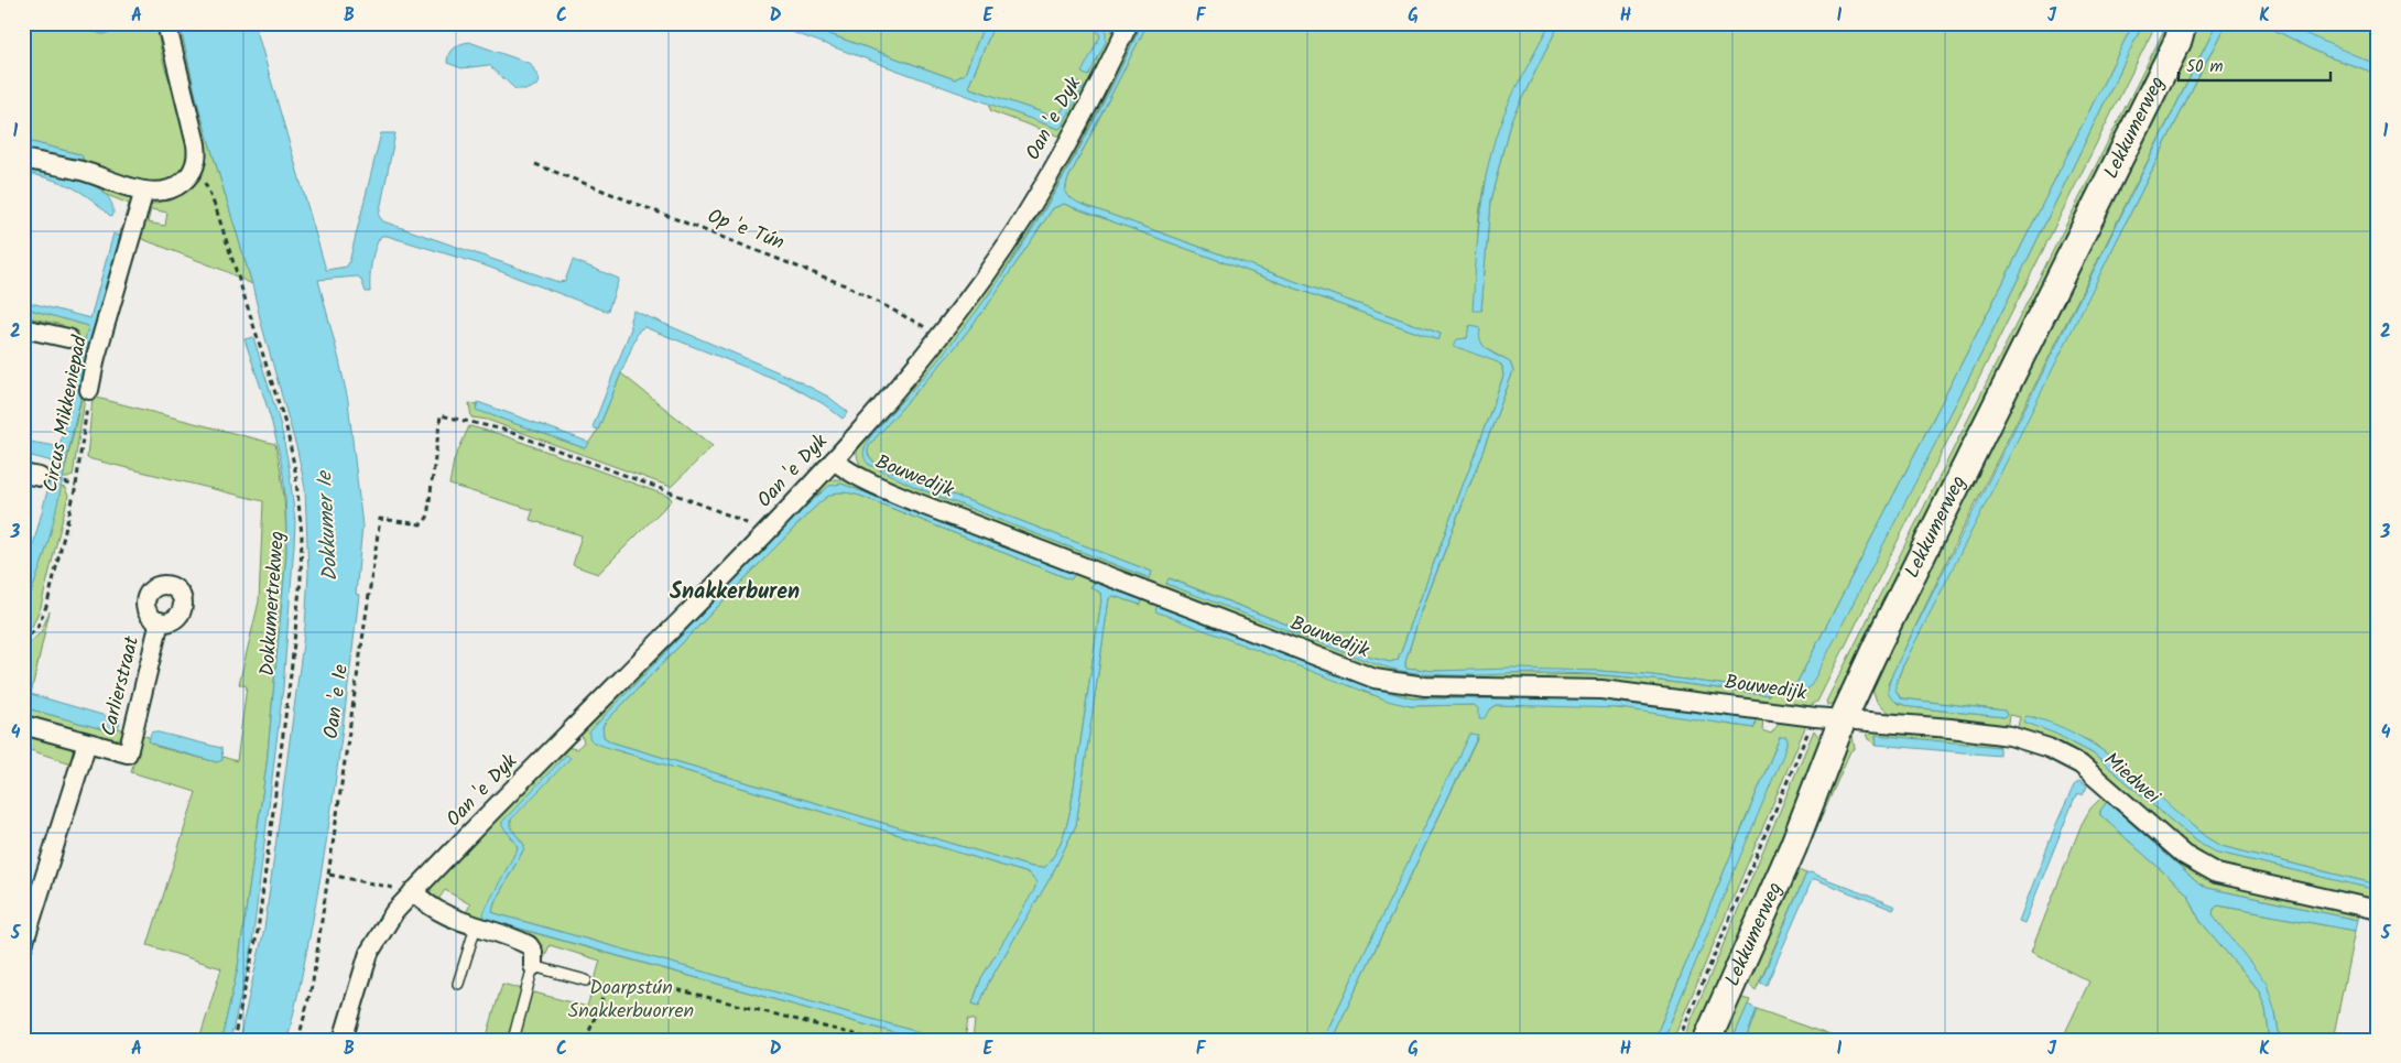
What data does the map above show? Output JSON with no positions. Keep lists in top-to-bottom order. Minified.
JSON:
{"streets":{"main road":["Lekkumerweg"],"street":["Oan 'e Dyk","Circus Mikkeniepad","Bouwedijk","Carlierstraat","Miedwei"],"path":["Op 'e Tún","Dokkumertrekweg","Oan 'e Ie"]},"crossings":[["Oan 'e Dyk","Op 'e Tún"],["Oan 'e Dyk","Bouwedijk"],["Oan 'e Dyk","Oan 'e Ie"],["Lekkumerweg","Bouwedijk"],["Lekkumerweg","Miedwei"],["Bouwedijk","Miedwei"]],"districts":["Snakkerburen"],"water":["Dokkumer Ie"],"parks":["Doarpstún Snakkerbuorren"],"scale_bar":"50 m","grid":{"columns":["A","B","C","D","E","F","G","H","I","J","K"],"rows":["1","2","3","4","5"]}}
